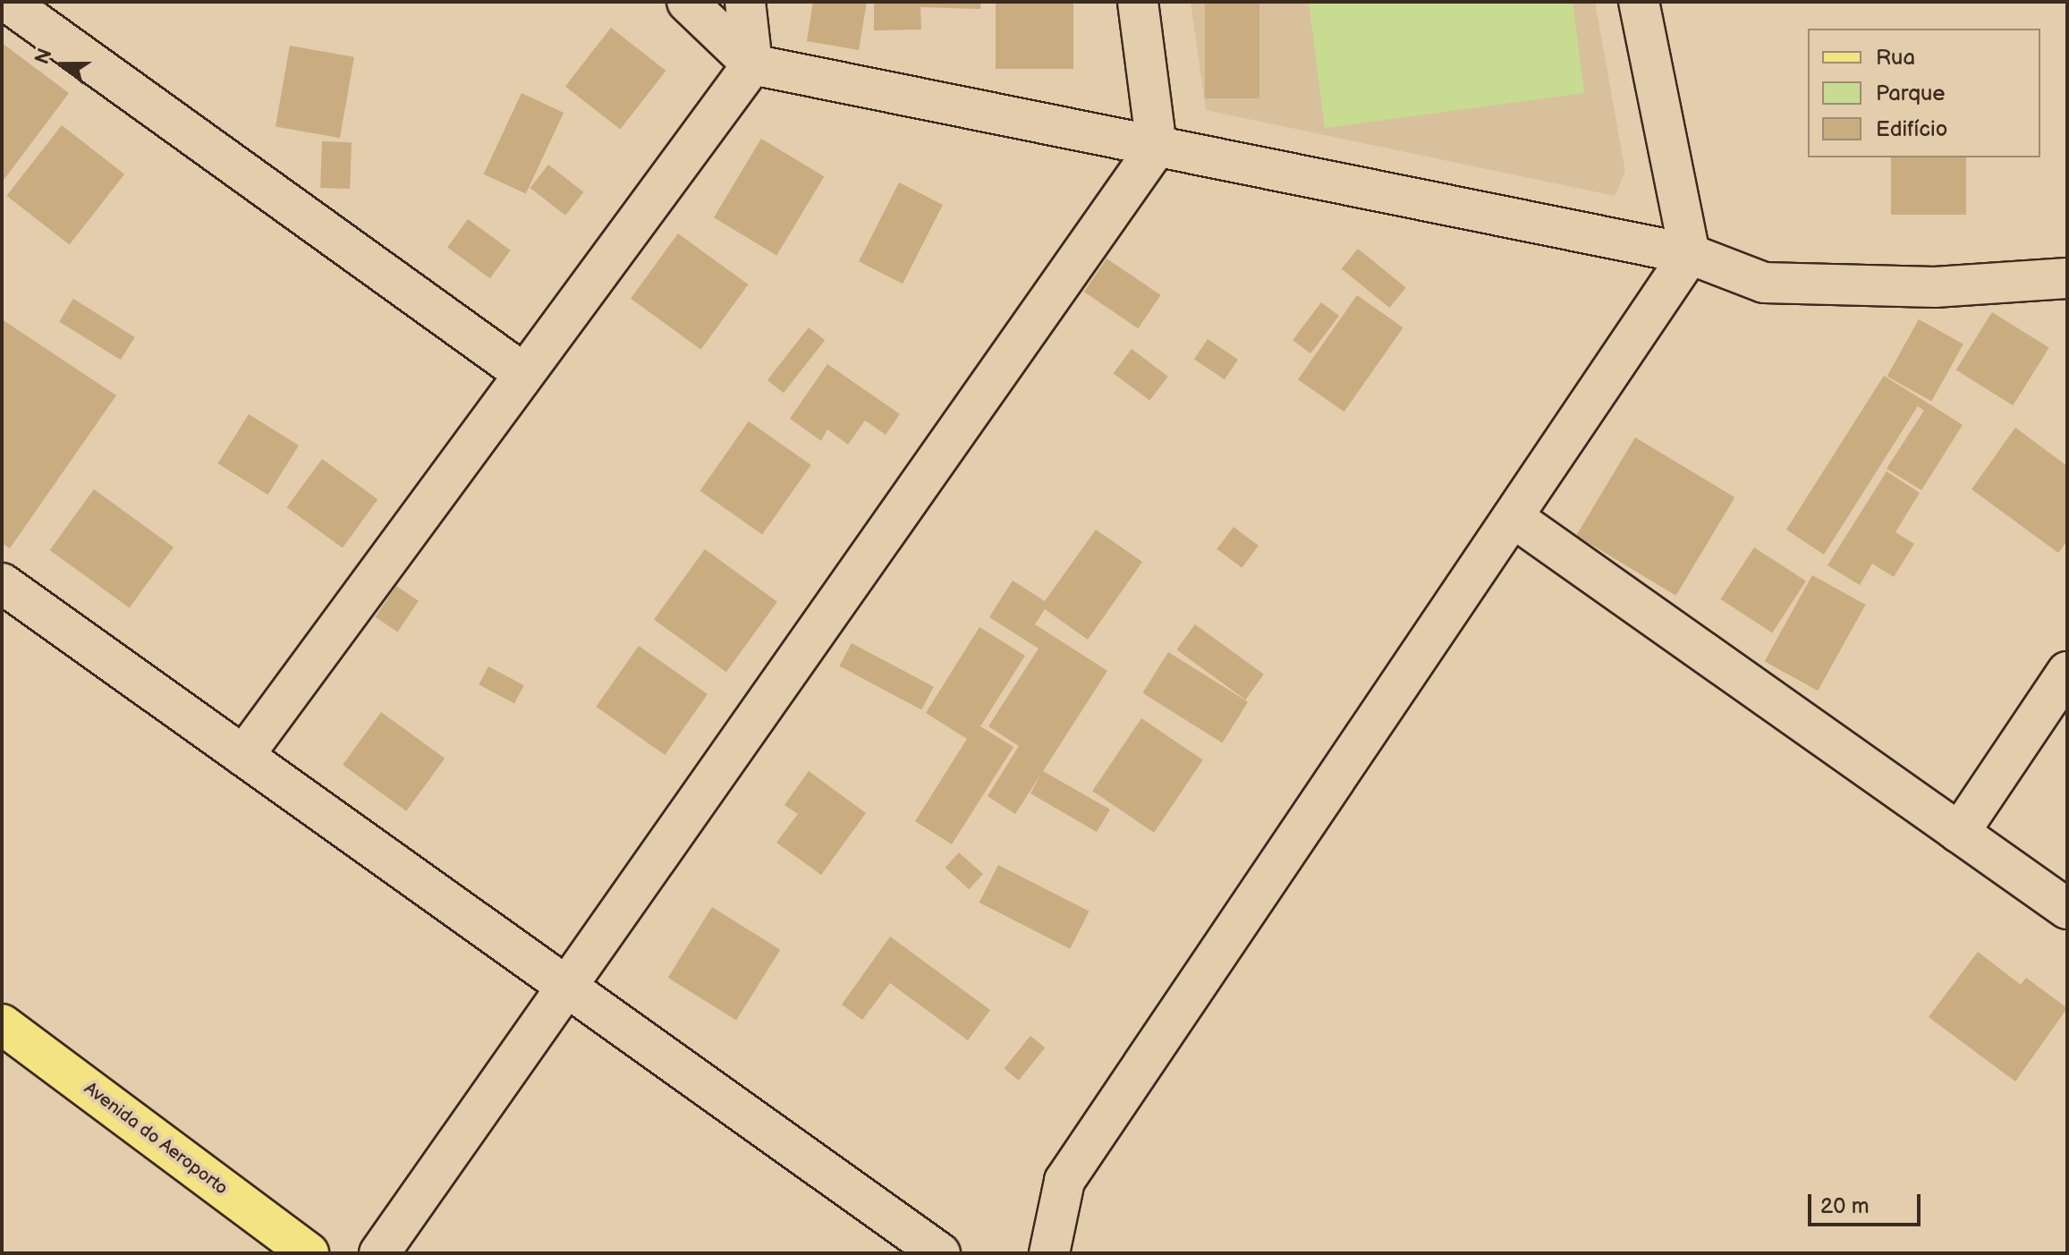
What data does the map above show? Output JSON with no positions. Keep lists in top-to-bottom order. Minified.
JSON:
{"streets":{"main road":["Avenida do Aeroporto"]},"legend":["Rua","Parque","Edifício"],"scale_bar":"20 m","north":"left"}
